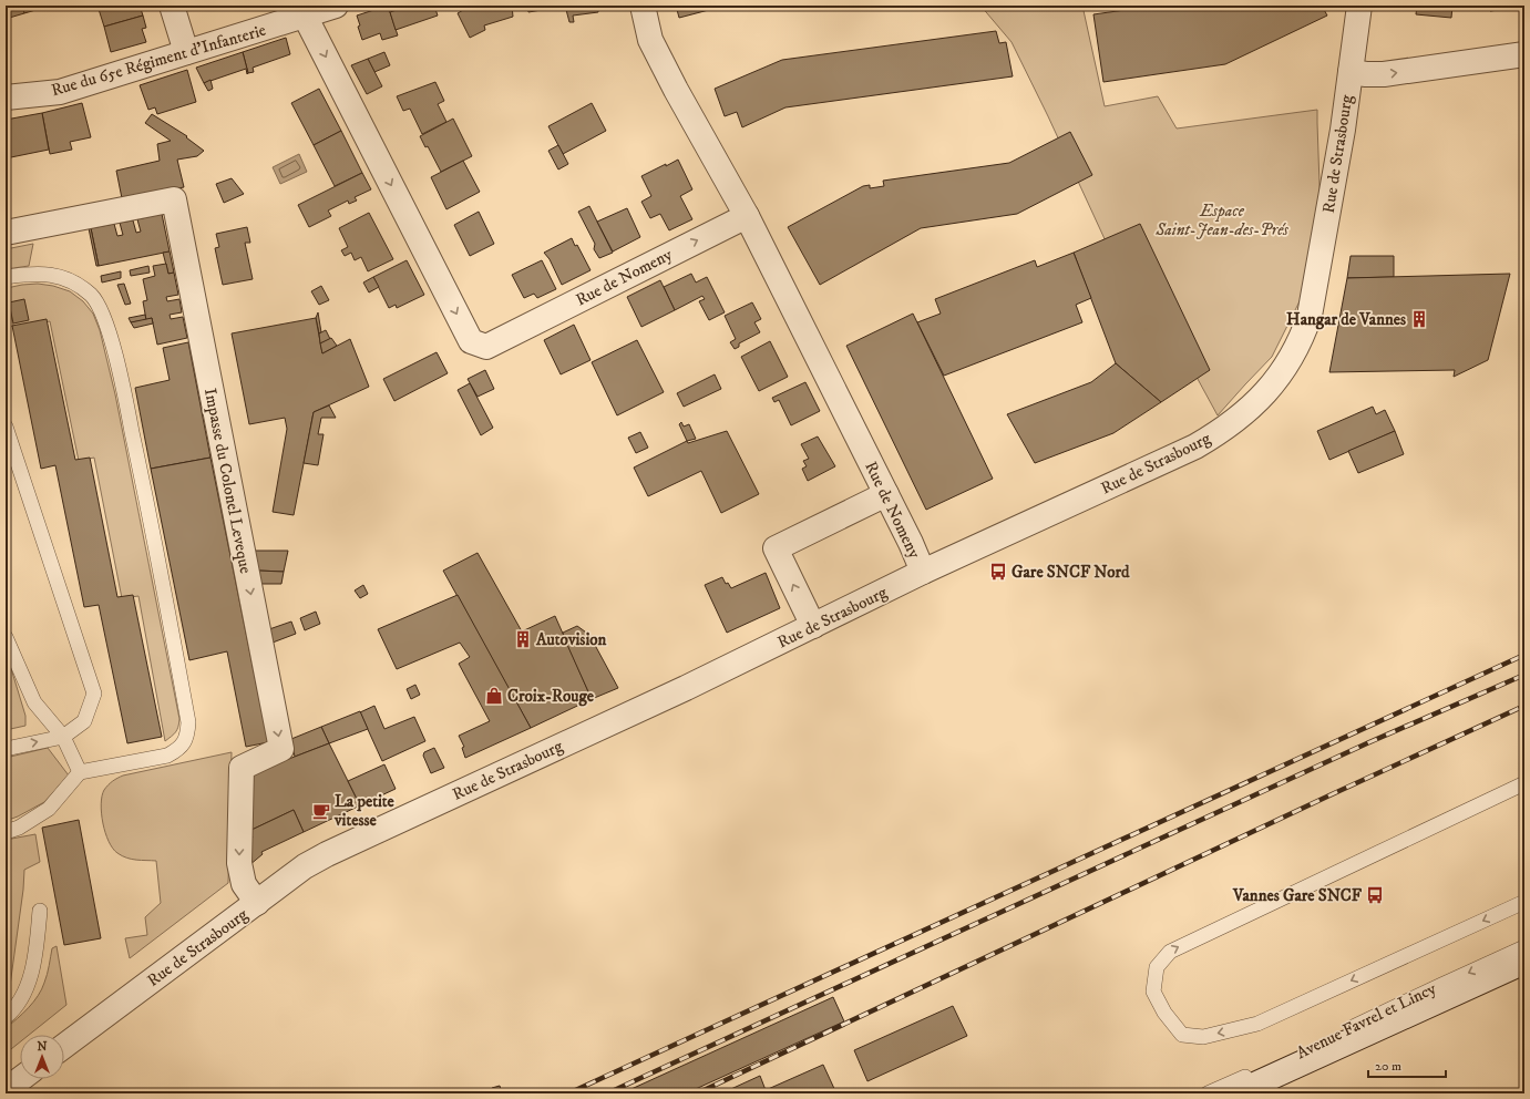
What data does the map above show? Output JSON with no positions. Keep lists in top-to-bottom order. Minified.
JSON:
{"streets":{"street":["Rue du 65e Régiment d'Infanterie","Rue de Strasbourg","Rue de Nomeny","Impasse du Colonel Leveque","Avenue Favrel et Lincy"]},"crossings":[["Rue du 65e Régiment d'Infanterie","Rue de Nomeny"],["Rue de Strasbourg","Rue de Nomeny"],["Rue de Strasbourg","Impasse du Colonel Leveque"]],"one_way":["Avenue Favrel et Lincy"],"parks":["Espace Saint-Jean-des-Prés"],"places":{"building":["Hangar de Vannes","Autovision"],"bus stop":["Gare SNCF Nord","Vannes Gare SNCF"],"shop":["Croix-Rouge"],"cafe":["La petite vitesse"]},"scale_bar":"20 m","north":"top"}
